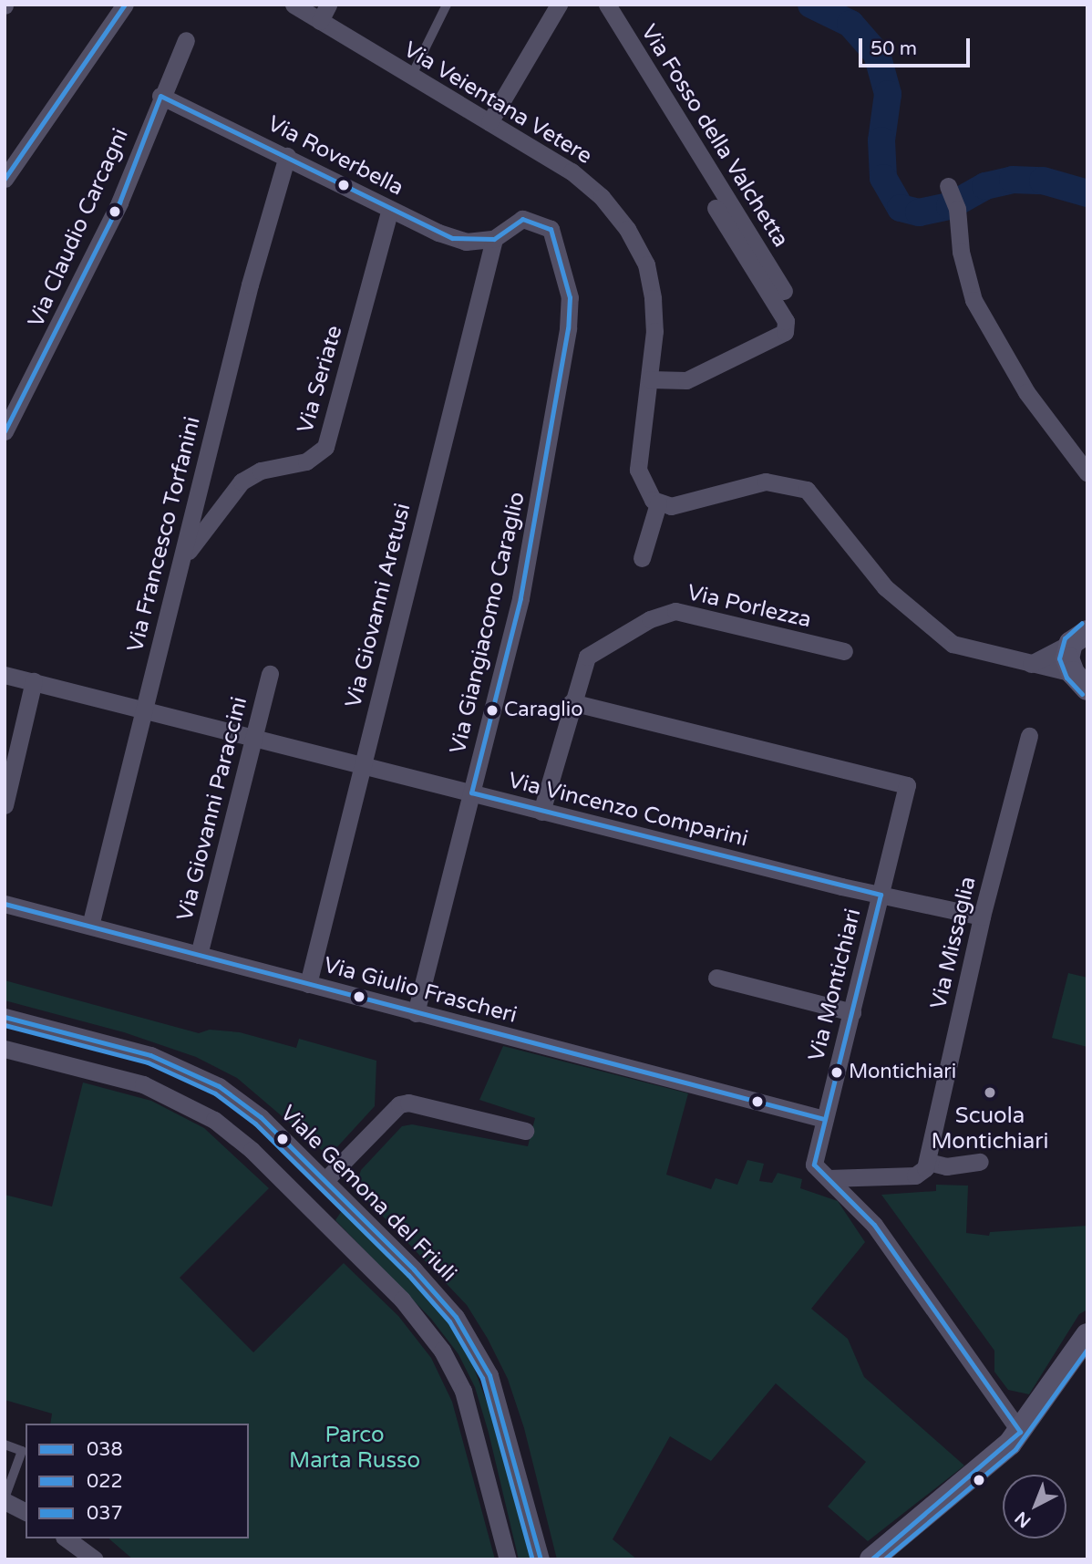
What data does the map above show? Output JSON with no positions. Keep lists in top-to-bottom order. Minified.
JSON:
{"streets":{"street":["Via Veientana Vetere","Via Fosso della Valchetta","Via Roverbella","Via Claudio Carcagni","Via Seriate","Via Francesco Torfanini","Via Giovanni Aretusi","Via Porlezza","Via Giangiacomo Caraglio","Via Giovanni Paraccini","Via Vincenzo Comparini","Via Missaglia","Via Montichiari","Via Giulio Frascheri","Viale Gemona del Friuli"]},"crossings":[["Via Roverbella","Via Claudio Carcagni"],["Via Roverbella","Via Seriate"],["Via Roverbella","Via Francesco Torfanini"],["Via Roverbella","Via Giovanni Aretusi"],["Via Roverbella","Via Giangiacomo Caraglio"],["Via Seriate","Via Francesco Torfanini"],["Via Francesco Torfanini","Via Vincenzo Comparini"],["Via Francesco Torfanini","Via Giulio Frascheri"],["Via Giovanni Aretusi","Via Giangiacomo Caraglio"],["Via Giovanni Aretusi","Via Vincenzo Comparini"],["Via Giovanni Aretusi","Via Giulio Frascheri"],["Via Porlezza","Via Vincenzo Comparini"],["Via Porlezza","Via Montichiari"],["Via Giangiacomo Caraglio","Via Vincenzo Comparini"],["Via Giangiacomo Caraglio","Via Giulio Frascheri"],["Via Giovanni Paraccini","Via Vincenzo Comparini"],["Via Giovanni Paraccini","Via Giulio Frascheri"],["Via Vincenzo Comparini","Via Missaglia"],["Via Vincenzo Comparini","Via Montichiari"],["Via Montichiari","Via Giulio Frascheri"]],"parks":["Parco Marta Russo"],"places":["Caraglio","Montichiari","Scuola Montichiari"],"lines":["transit line 038","transit line 022","transit line 037"],"legend":["038","022","037"],"scale_bar":"50 m","north":"bottom left"}
